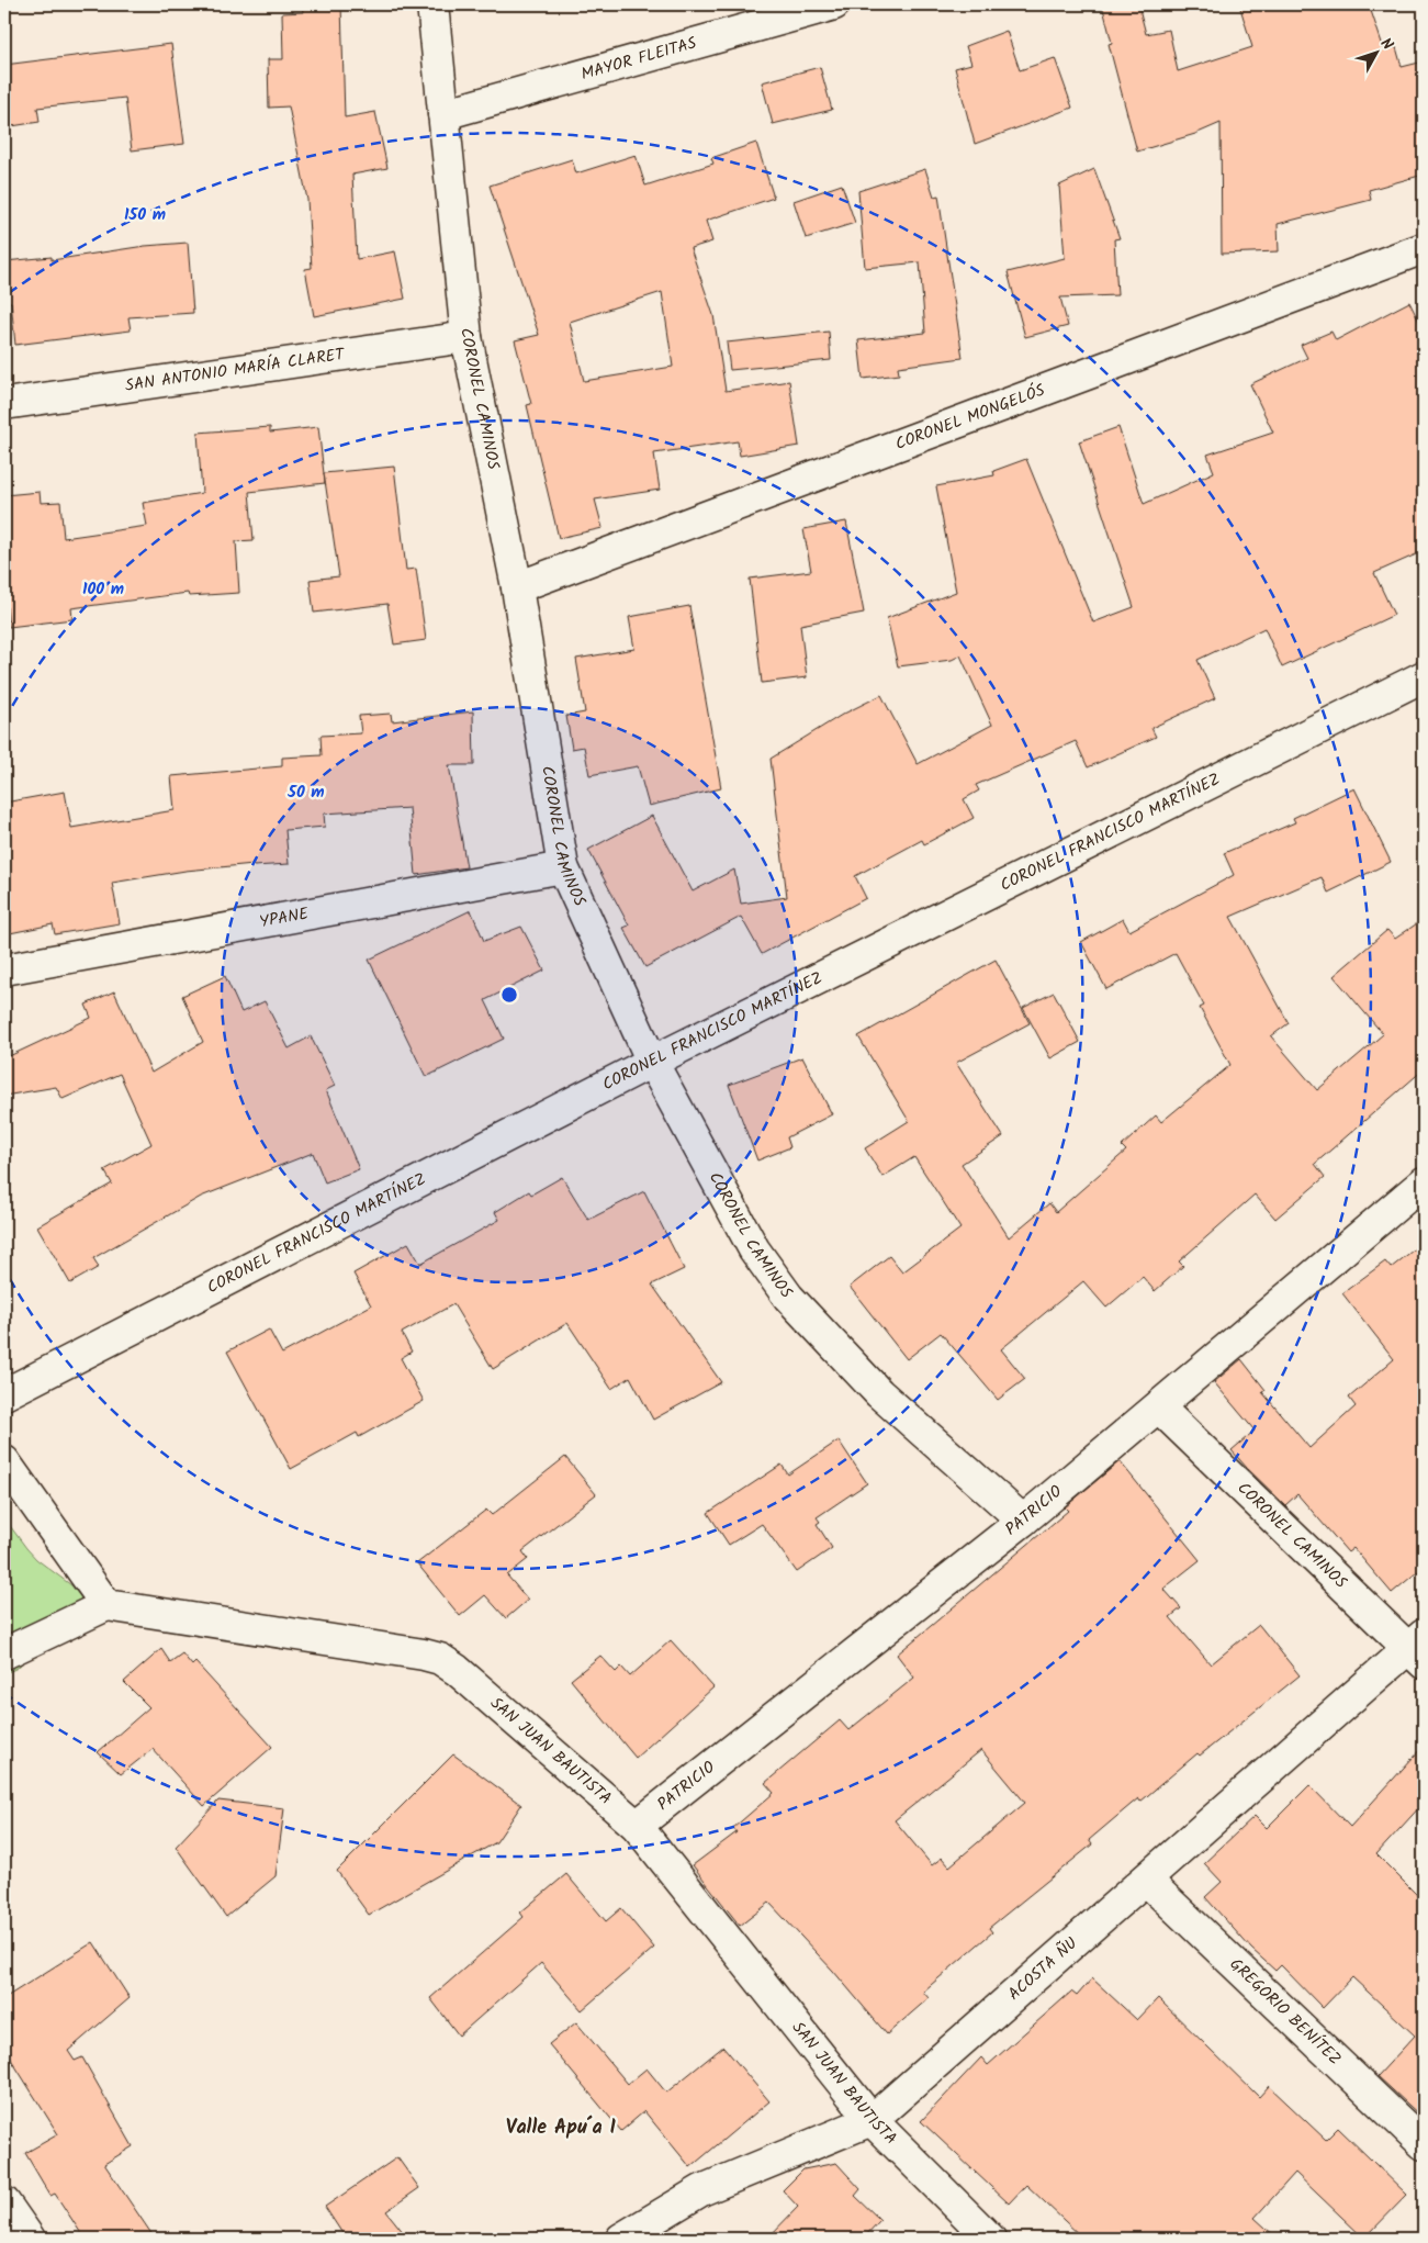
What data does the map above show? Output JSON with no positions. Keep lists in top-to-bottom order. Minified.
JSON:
{"streets":{"street":["MAYOR FLEITAS","SAN ANTONIO MARÍA CLARET","CORONEL CAMINOS","CORONEL MONGELÓS","CORONEL FRANCISCO MARTÍNEZ","YPANE","PATRICIO","SAN JUAN BAUTISTA","ACOSTA ÑU","GREGORIO BENÍTEZ"]},"crossings":[["MAYOR FLEITAS","CORONEL CAMINOS"],["SAN ANTONIO MARÍA CLARET","CORONEL CAMINOS"],["CORONEL CAMINOS","CORONEL MONGELÓS"],["CORONEL CAMINOS","CORONEL FRANCISCO MARTÍNEZ"],["CORONEL CAMINOS","YPANE"],["CORONEL CAMINOS","PATRICIO"],["CORONEL CAMINOS","ACOSTA ÑU"],["PATRICIO","SAN JUAN BAUTISTA"],["SAN JUAN BAUTISTA","ACOSTA ÑU"],["ACOSTA ÑU","GREGORIO BENÍTEZ"]],"districts":["Valle Apu´a I"],"north":"top right","rings":["150 m","100 m","50 m"]}
